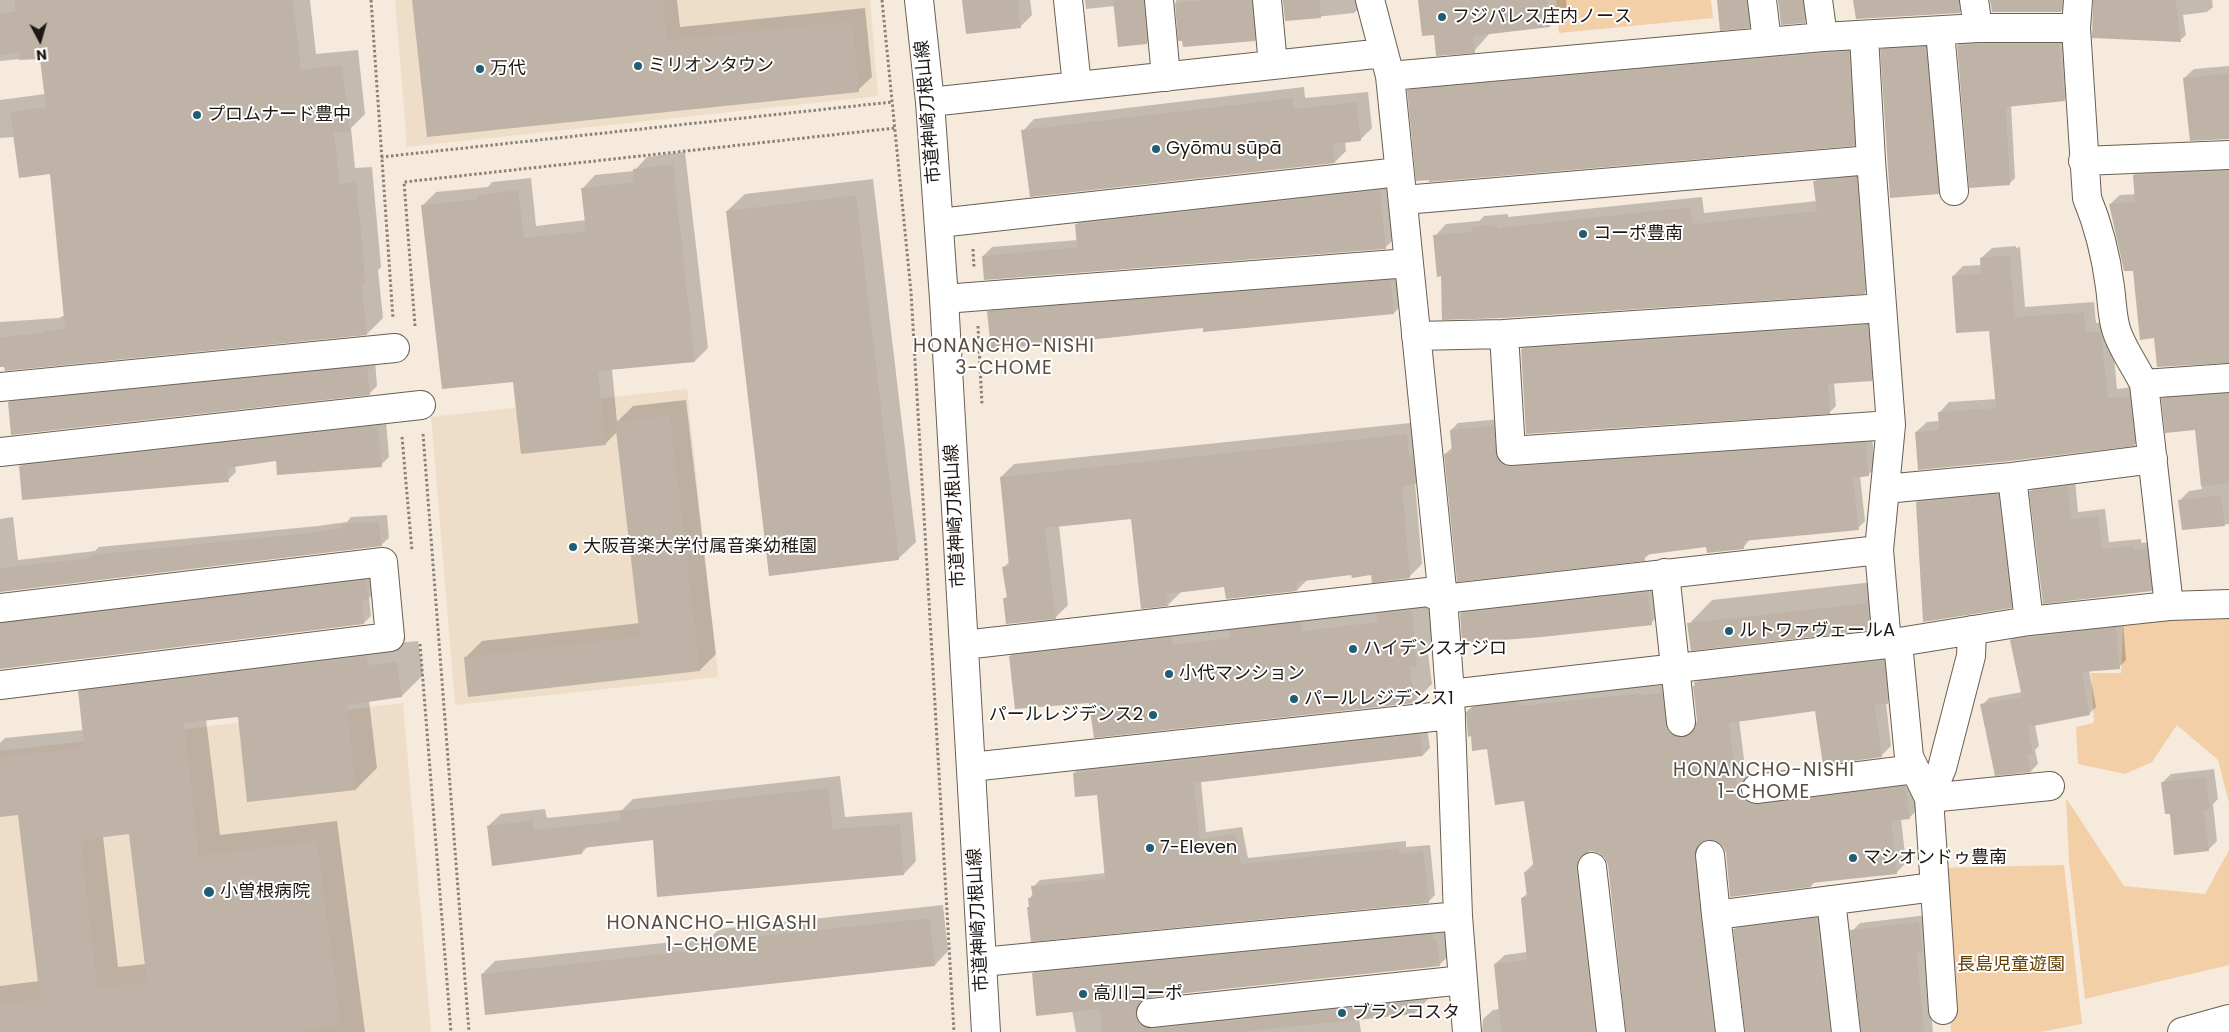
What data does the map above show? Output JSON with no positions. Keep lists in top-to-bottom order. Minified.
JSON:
{"streets":{"street":["市道神崎刀根山線"]},"districts":["HONANCHO-NISHI 3-CHOME","HONANCHO-NISHI 1-CHOME","HONANCHO-HIGASHI 1-CHOME"],"parks":["長島児童遊園"],"places":["フジパレス庄内ノース","ミリオンタウン","万代","プロムナード豊中","Gyōmu sūpā","コーポ豊南","大阪音楽大学付属音楽幼稚園","ルトワァヴェールA","ハイデンスオジロ","小代マンション","パールレジデンス1","パールレジデンス2","7-Eleven","マシオンドゥ豊南","小曽根病院","高川コーポ","ブランコスタ"],"north":"bottom"}
